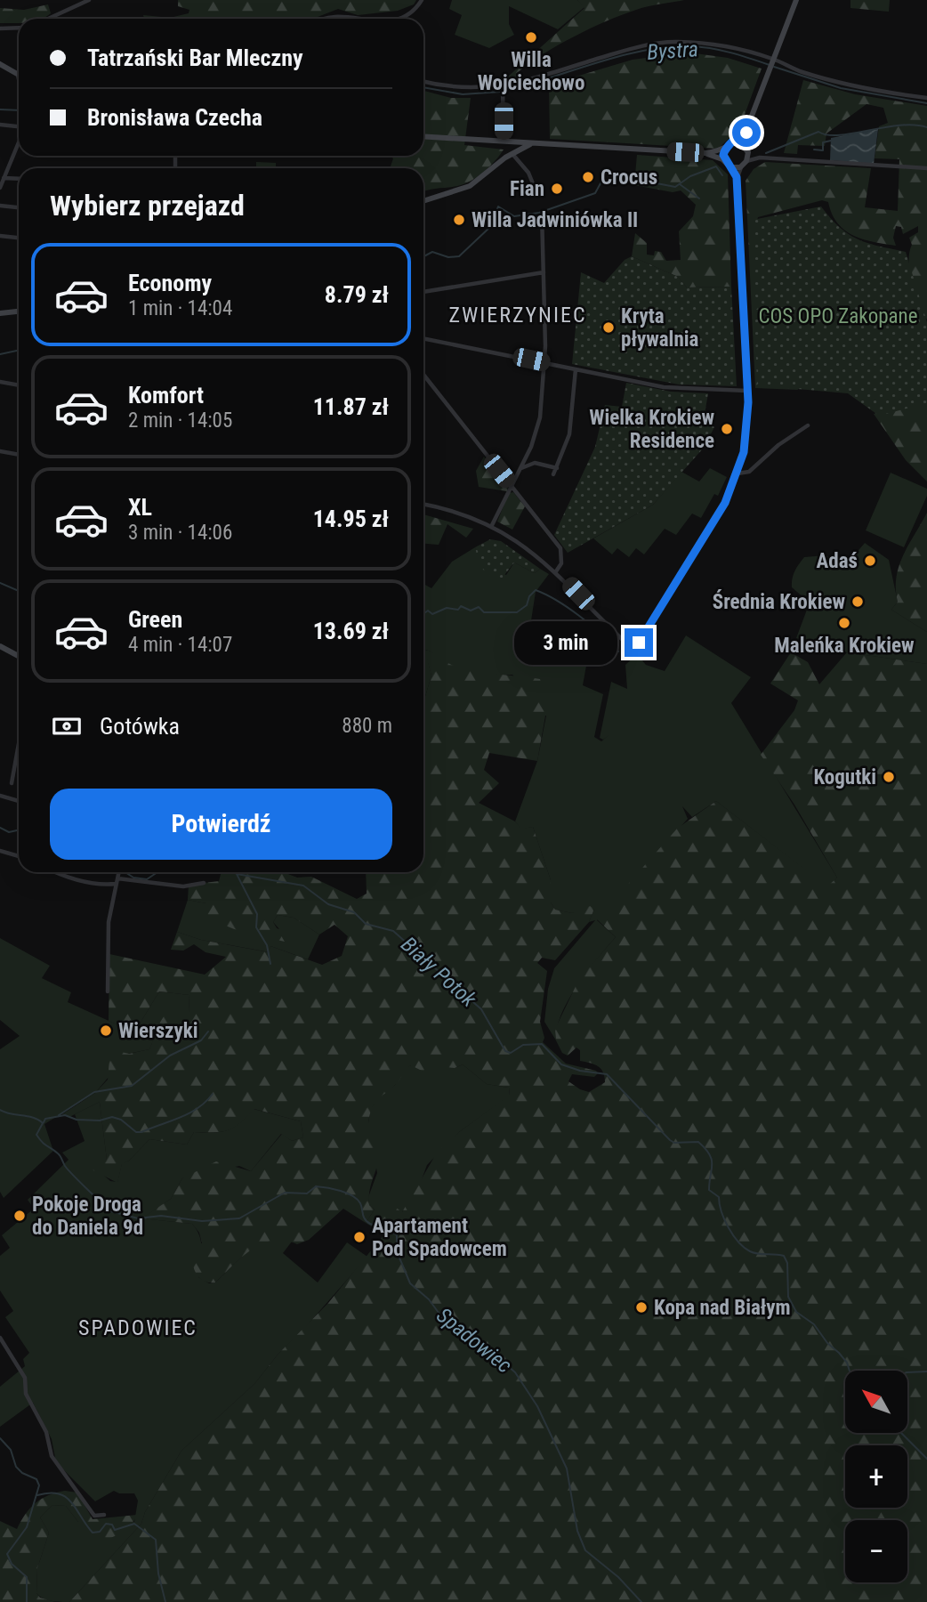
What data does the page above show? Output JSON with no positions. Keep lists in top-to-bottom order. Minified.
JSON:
{"districts":["ZWIERZYNIEC","SPADOWIEC"],"water":["Bystra","Biały Potok","Spadowiec"],"parks":["COS OPO Zakopane"],"places":["Willa Wojciechowo","Crocus","Fian","Willa Jadwiniówka II","Kryta pływalnia","Wielka Krokiew Residence","Adaś","Średnia Krokiew","Maleńka Krokiew","Kogutki","Wierszyki","Pokoje Droga do Daniela 9d","Apartament Pod Spadowcem","Kopa nad Białym"],"north":"top left","page":{"banner":["Tatrzański Bar Mleczny","Bronisława Czecha"],"heading":"Wybierz przejazd","list":[{"name":"Economy","note":"1 min · 14:04","value":"8.79 zł"},{"name":"Komfort","note":"2 min · 14:05","value":"11.87 zł"},{"name":"XL","note":"3 min · 14:06","value":"14.95 zł"},{"name":"Green","note":"4 min · 14:07","value":"13.69 zł"}],"bubble":"3 min","pay":["Gotówka","880 m"],"buttons":"Potwierdź","map_buttons":["+","−"]}}
